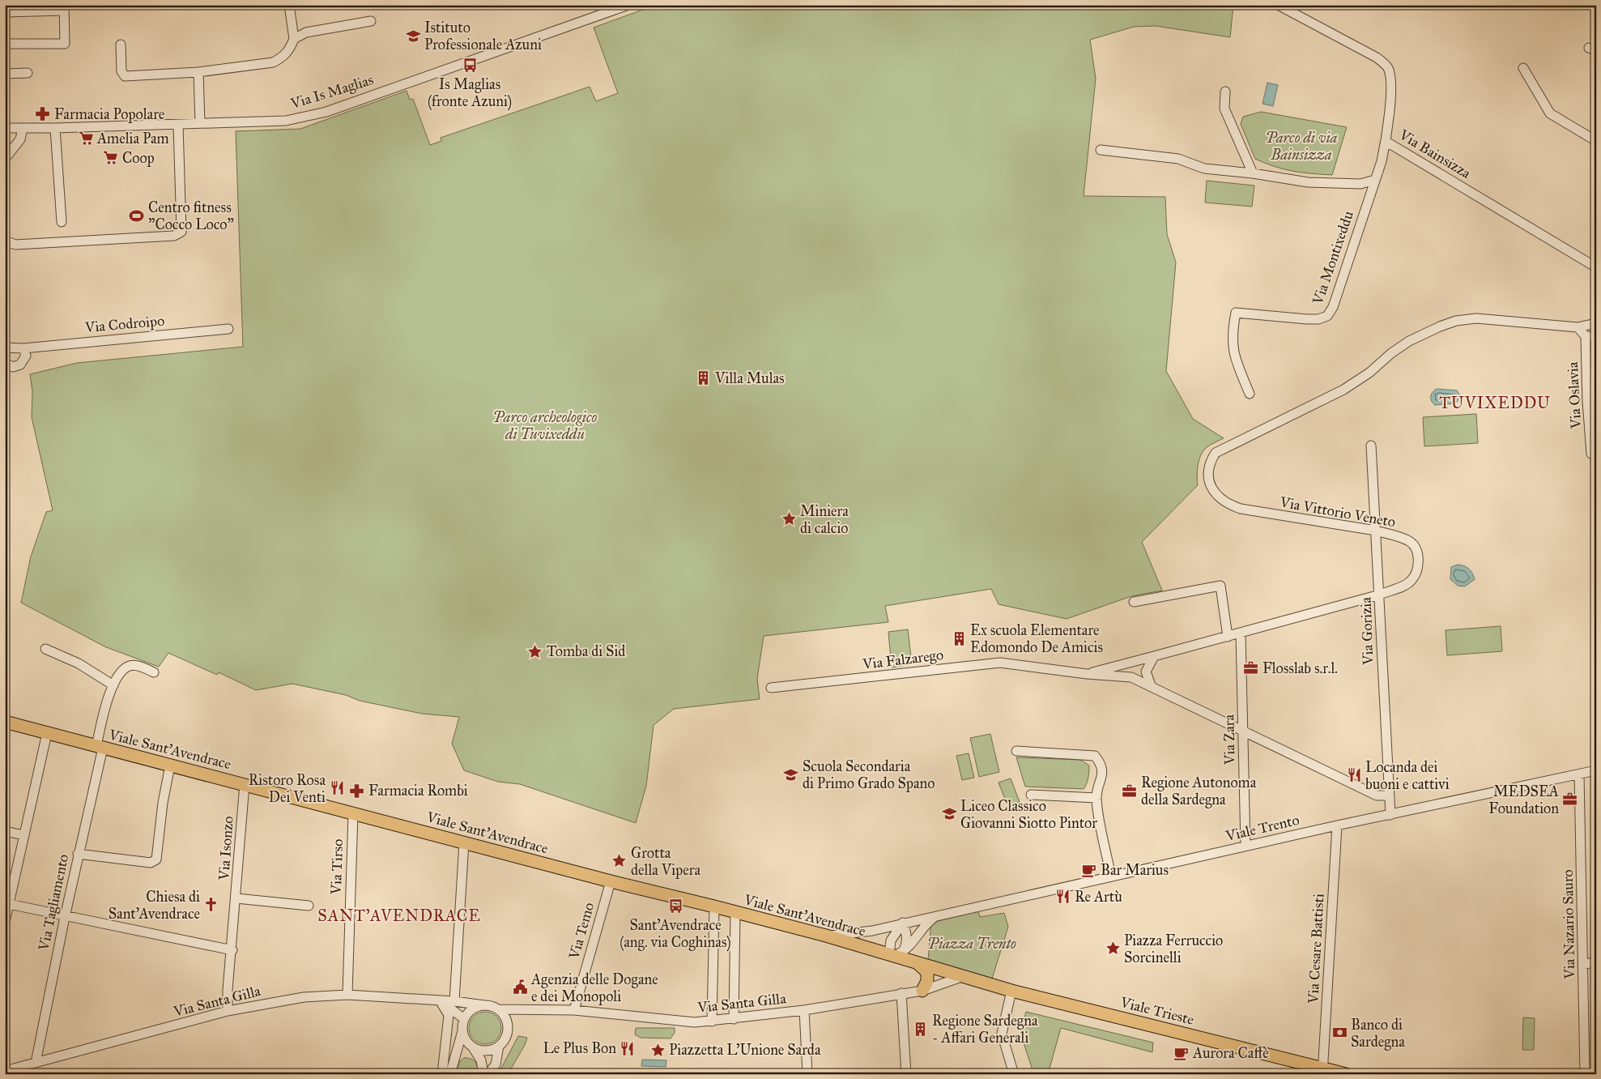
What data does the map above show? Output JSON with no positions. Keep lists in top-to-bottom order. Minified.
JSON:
{"streets":{"main road":["Viale Sant'Avendrace","Viale Trieste"],"street":["Via Is Maglias","Via Bainsizza","Via Montixeddu","Via Codroipo","Via Oslavia","Via Vittorio Veneto","Via Gorizia","Via Falzarego","Via Zara","Viale Trento","Via Isonzo","Via Tirso","Via Tagliamento","Via Nazario Sauro","Via Temo","Via Cesare Battisti","Via Santa Gilla"]},"crossings":[["Via Bainsizza","Via Montixeddu"],["Via Vittorio Veneto","Via Gorizia"],["Via Vittorio Veneto","Via Falzarego"],["Via Vittorio Veneto","Via Zara"],["Via Gorizia","Viale Trento"],["Via Zara","Viale Trento"],["Viale Sant'Avendrace","Viale Trento"],["Viale Sant'Avendrace","Via Isonzo"],["Viale Sant'Avendrace","Via Tirso"],["Viale Sant'Avendrace","Via Tagliamento"],["Viale Sant'Avendrace","Via Temo"],["Viale Sant'Avendrace","Via Santa Gilla"],["Viale Sant'Avendrace","Viale Trieste"],["Viale Trento","Via Nazario Sauro"],["Viale Trento","Via Cesare Battisti"],["Via Isonzo","Via Santa Gilla"],["Via Tirso","Via Santa Gilla"],["Via Tagliamento","Via Santa Gilla"],["Via Temo","Via Santa Gilla"],["Via Cesare Battisti","Viale Trieste"],["Via Santa Gilla","Viale Trieste"]],"districts":["TUVIXEDDU","SANT'AVENDRACE"],"parks":["Parco di via Bainsizza","Parco archeologico di Tuvixeddu","Piazza Trento"],"places":{"school or university":["Istituto Professionale Azuni","Scuola Secondaria di Primo Grado Spano","Liceo Classico Giovanni Siotto Pintor"],"bus stop":["Is Maglias (fronte Azuni)","Sant'Avendrace (ang. via Coghinas)"],"pharmacy":["Farmacia Popolare","Farmacia Rombi"],"supermarket":["Amelia Pam","Coop"],"sports":["Centro fitness \"Cocco Loco\""],"building":["Villa Mulas","Ex scuola Elementare Edomondo De Amicis","Regione Sardegna - Affari Generali"],"place":["Miniera di calcio","Tomba di Sid","Grotta della Vipera","Piazza Ferruccio Sorcinelli","Piazzetta L'Unione Sarda"],"office":["Flosslab s.r.l.","Regione Autonoma della Sardegna","MEDSEA Foundation"],"restaurant":["Locanda dei buoni e cattivi","Ristoro Rosa Dei Venti","Re Artù","Le Plus Bon"],"cafe":["Bar Marius","Aurora Caffè"],"church":["Chiesa di Sant'Avendrace"],"public building":["Agenzia delle Dogane e dei Monopoli"],"bank":["Banco di Sardegna"]}}
